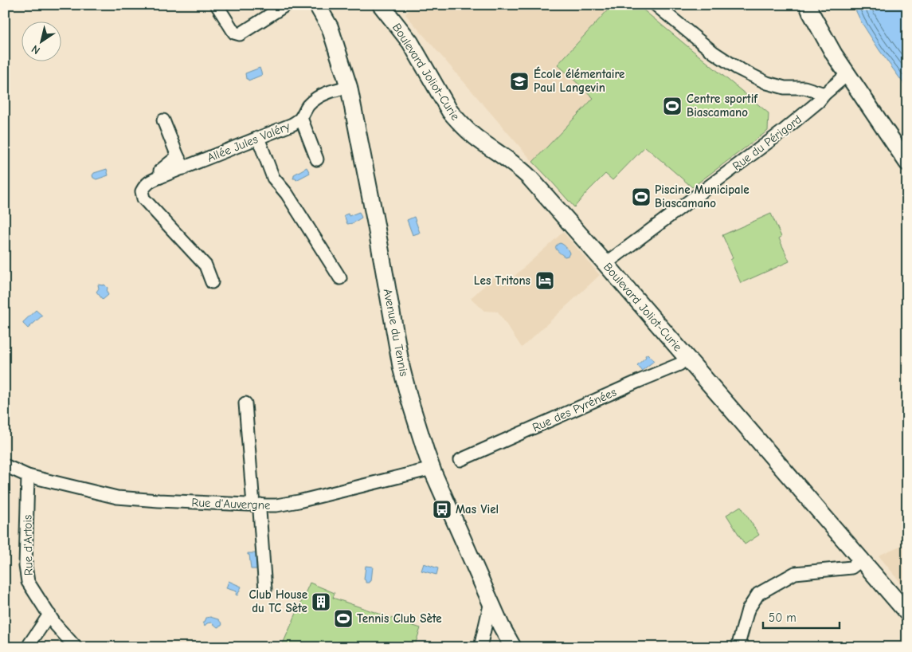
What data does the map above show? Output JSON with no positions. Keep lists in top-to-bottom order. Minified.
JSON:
{"streets":{"street":["Boulevard Joliot-Curie","Allée Jules Valéry","Rue du Périgord","Avenue du Tennis","Rue des Pyrénées","Rue d'Auvergne","Rue d'Artois"]},"crossings":[["Boulevard Joliot-Curie","Rue du Périgord"],["Boulevard Joliot-Curie","Rue des Pyrénées"],["Allée Jules Valéry","Avenue du Tennis"],["Avenue du Tennis","Rue d'Auvergne"],["Rue d'Auvergne","Rue d'Artois"]],"places":{"school or university":["École élémentaire Paul Langevin"],"sports":["Centre sportif Biascamano","Piscine Municipale Biascamano","Tennis Club Sète"],"hotel":["Les Tritons"],"bus stop":["Mas Viel"],"building":["Club House du TC Sète"]},"scale_bar":"50 m","north":"bottom left"}
